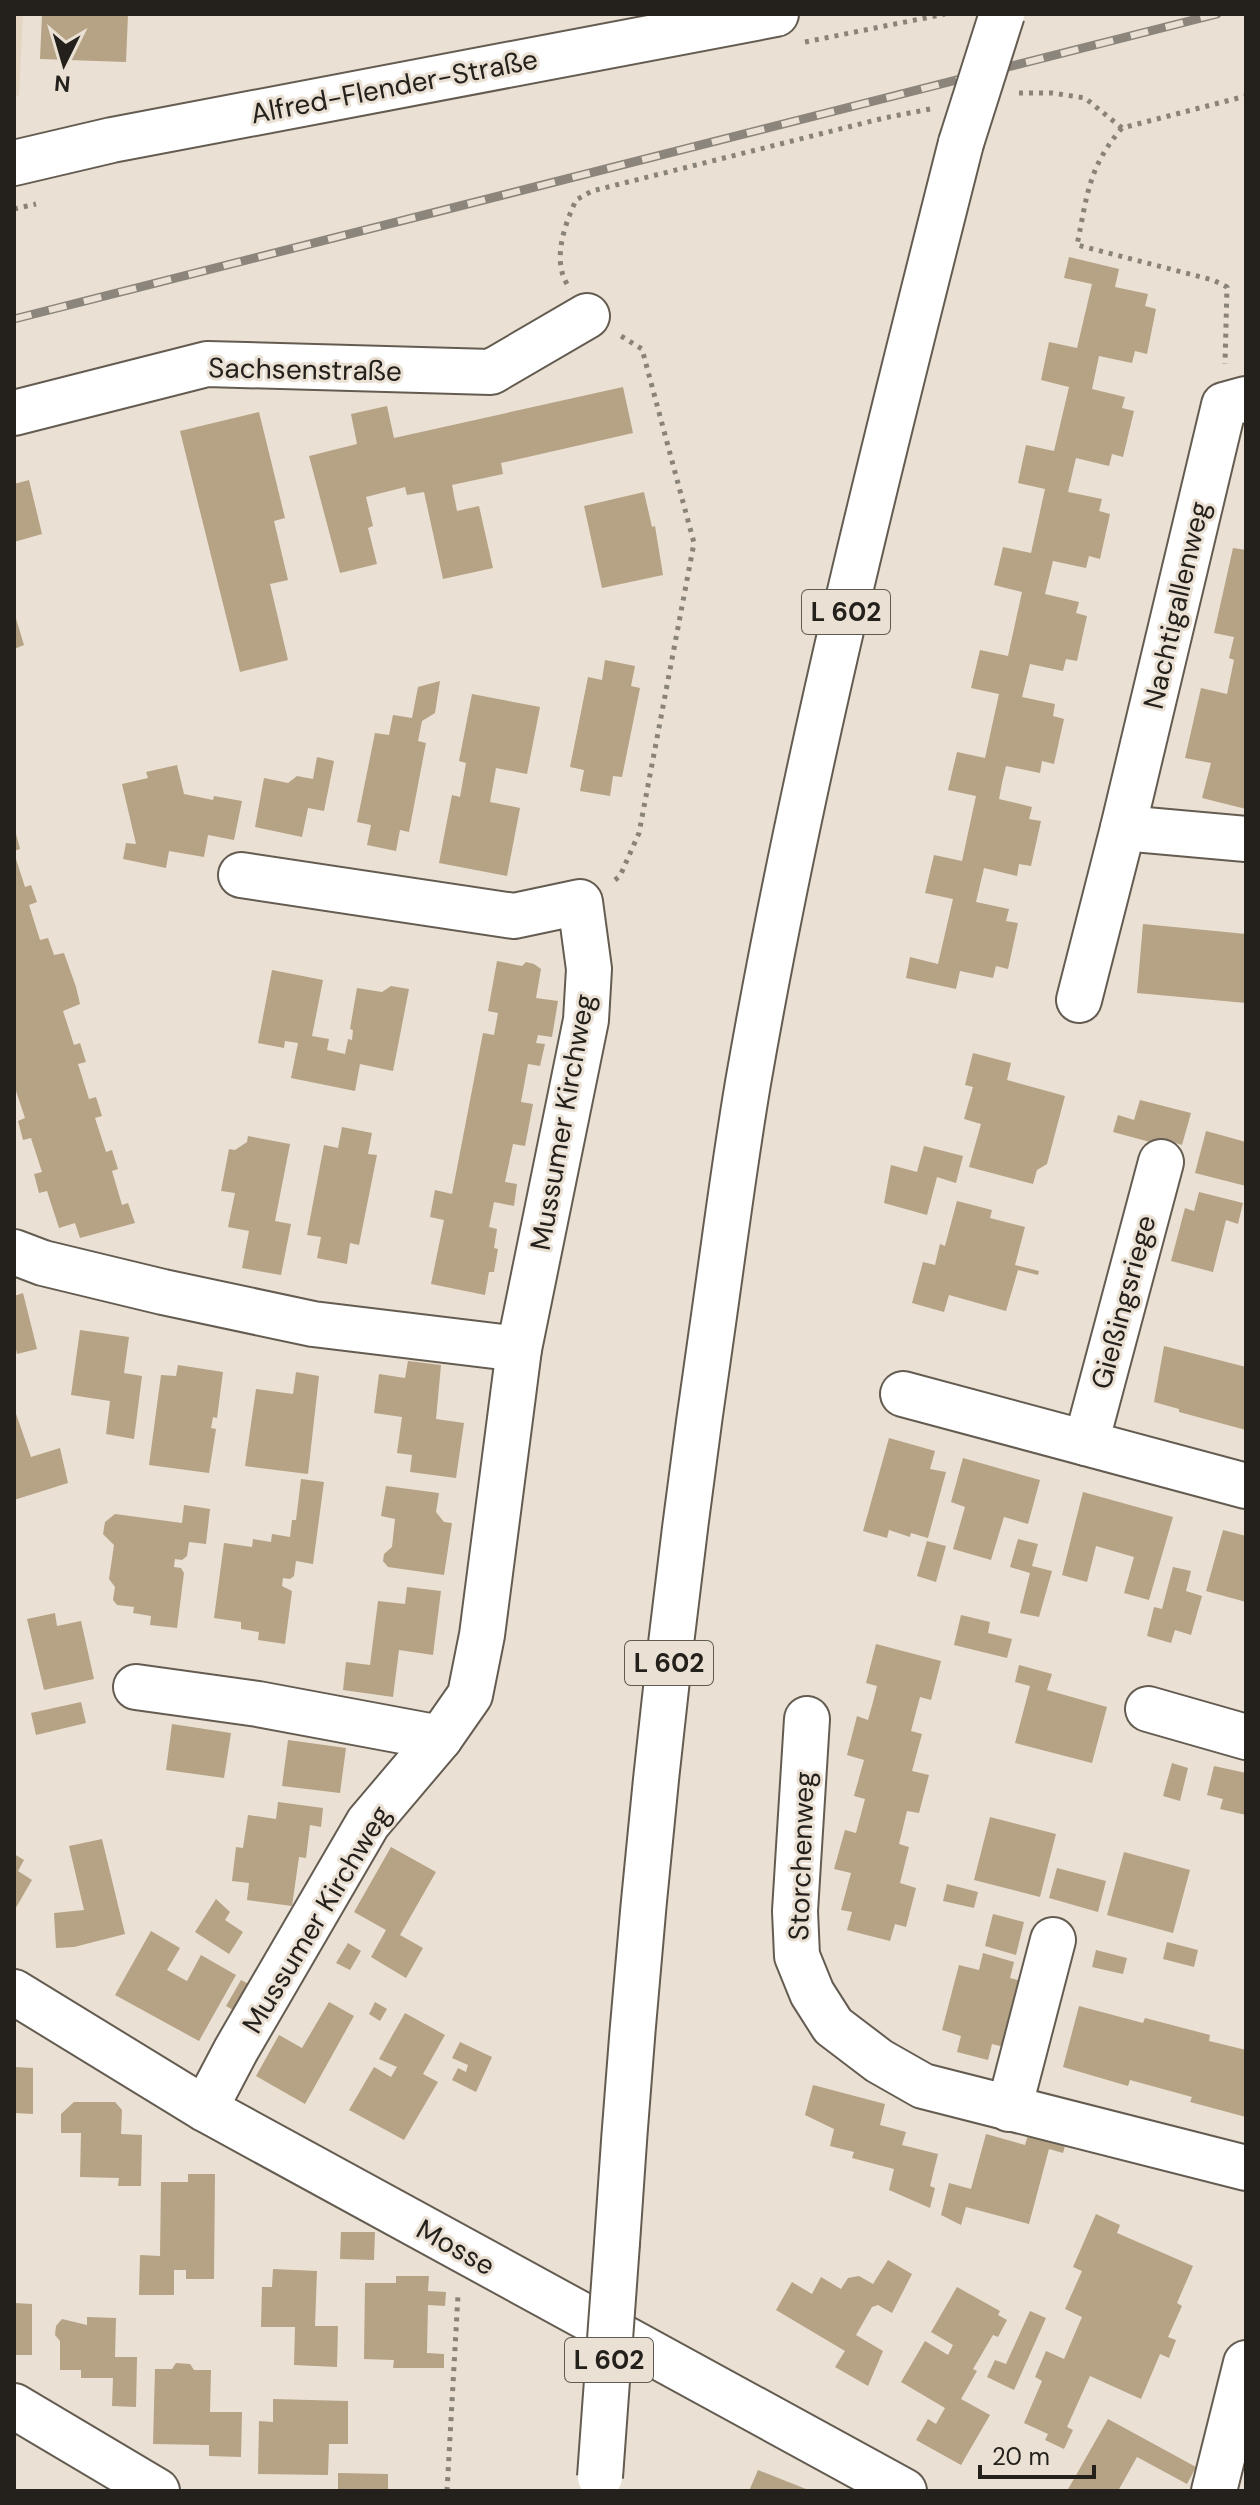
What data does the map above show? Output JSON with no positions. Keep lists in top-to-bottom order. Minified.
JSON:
{"streets":{"street":["Alfred-Flender-Straße","Sachsenstraße","Nachtigallenweg","L 602","Mussumer Kirchweg","Gießingsriege","Storchenweg","Mosse"]},"crossings":[["Mussumer Kirchweg","Mosse"]],"scale_bar":"20 m","north":"bottom"}
